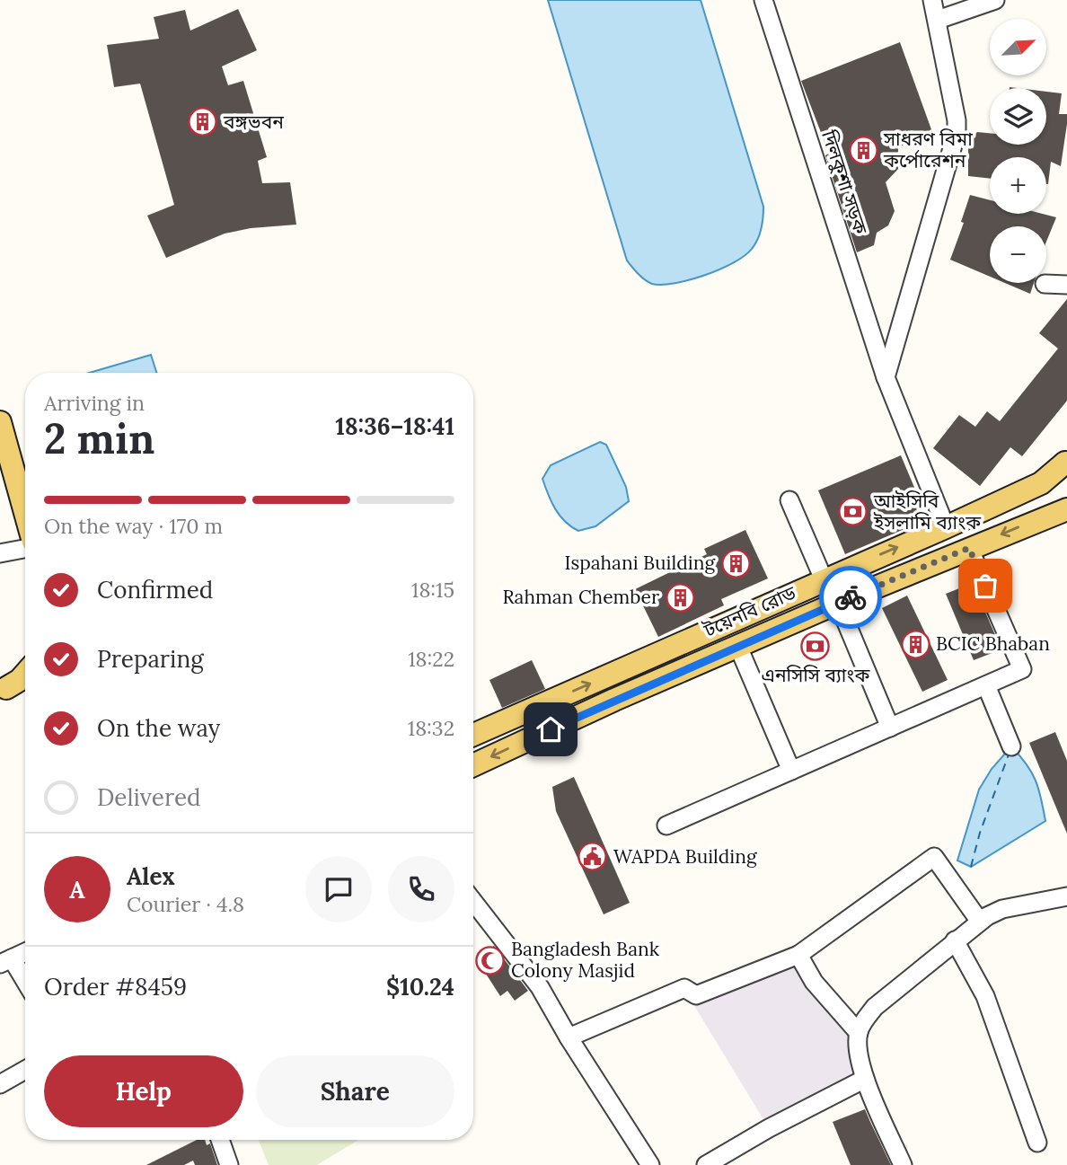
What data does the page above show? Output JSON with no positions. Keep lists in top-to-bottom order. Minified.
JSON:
{"streets":{"main road":["টয়েনবি রোড"],"street":["দিলকুশা সড়ক"]},"crossings":[["দিলকুশা সড়ক","টয়েনবি রোড"]],"places":{"building":["বঙ্গভবন","সাধরণ বিমা কর্পোরেশন","Ispahani Building","Rahman Chember","BCIC Bhaban"],"bank":["আইসিবি ইসলামি ব্যাংক","এনসিসি ব্যাংক"],"public building":["WAPDA Building"],"mosque":["Bangladesh Bank Colony Masjid"]},"north":"top right","page":{"map_buttons":["+","−"],"heading":["2 min","Arriving in","18:36–18:41"],"panel":["Alex","Courier · 4.8","Order #8459","$10.24"],"bar":"On the way · 170 m","list":[["Confirmed","18:15"],["Preparing","18:22"],["On the way","18:32"],"Delivered"],"round":"A","buttons":["Help","Share"]}}
